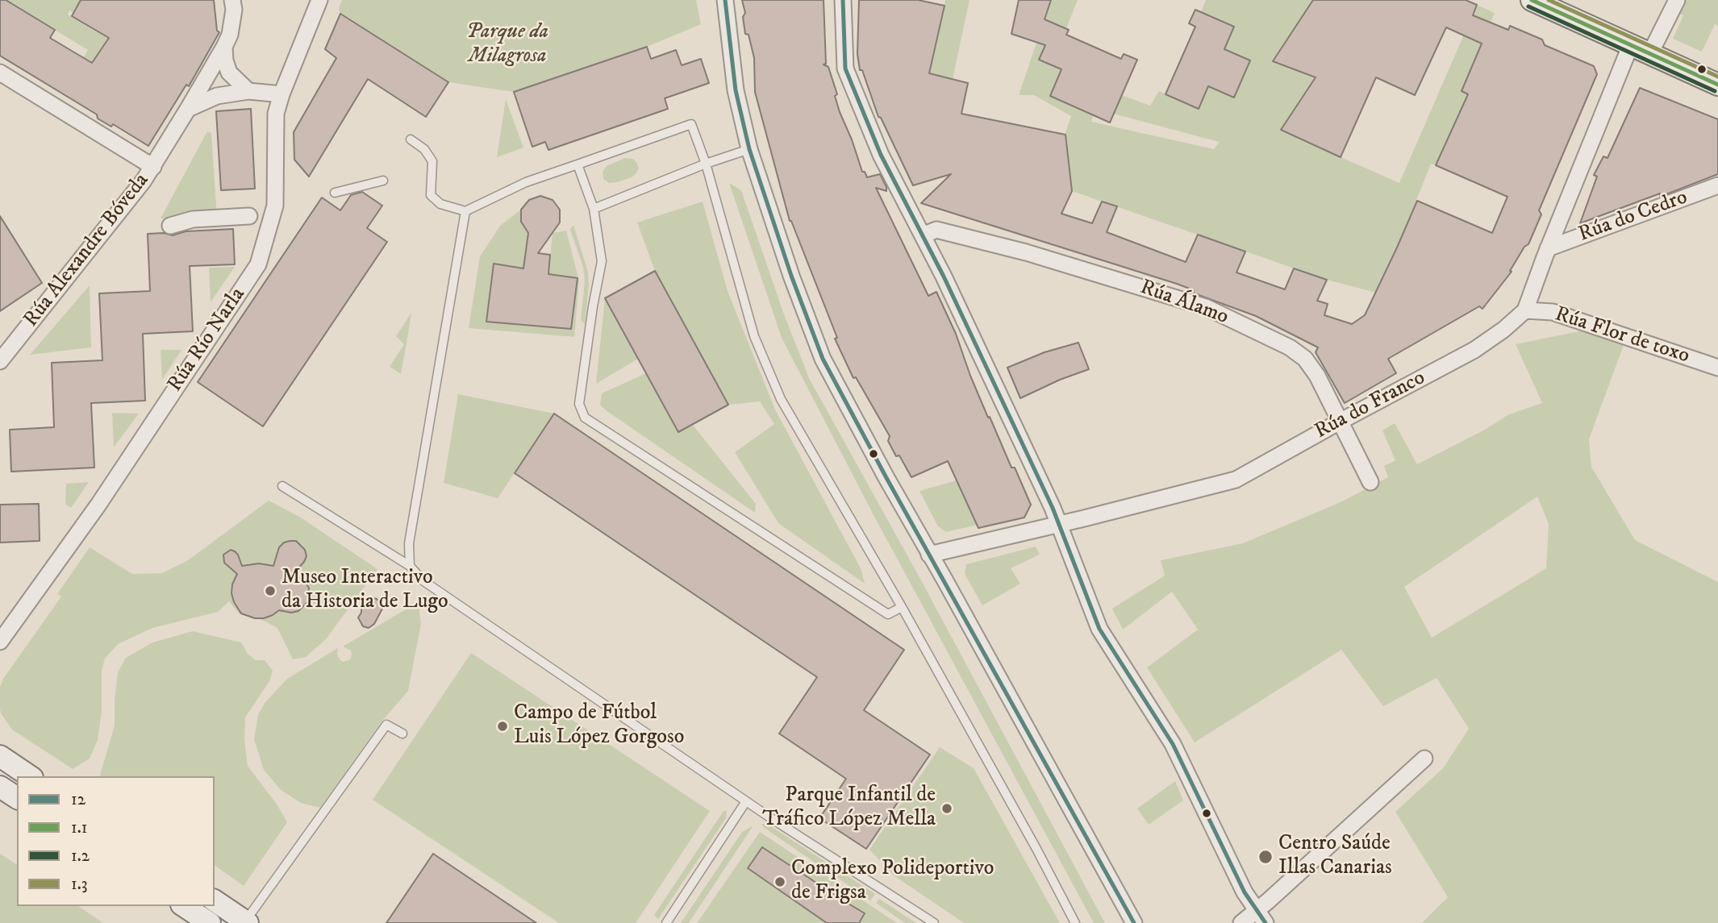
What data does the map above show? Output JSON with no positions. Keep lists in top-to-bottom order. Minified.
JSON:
{"streets":{"street":["Rúa do Cedro","Rúa Alexandre Bóveda","Rúa Álamo","Rúa Flor de toxo","Rúa Río Narla","Rúa do Franco"]},"crossings":[["Rúa Álamo","Rúa do Franco"],["Rúa Flor de toxo","Rúa do Franco"]],"parks":["Parque da Milagrosa"],"places":["Museo Interactivo da Historia de Lugo","Campo de Fútbol Luis López Gorgoso","Parque Infantil de Tráfico López Mella","Centro Saúde Illas Canarias","Complexo Polideportivo de Frigsa"],"lines":["transit line 12","transit line 1.1","transit line 1.3","transit line 1.2"],"legend":["12","1.1","1.2","1.3"]}
